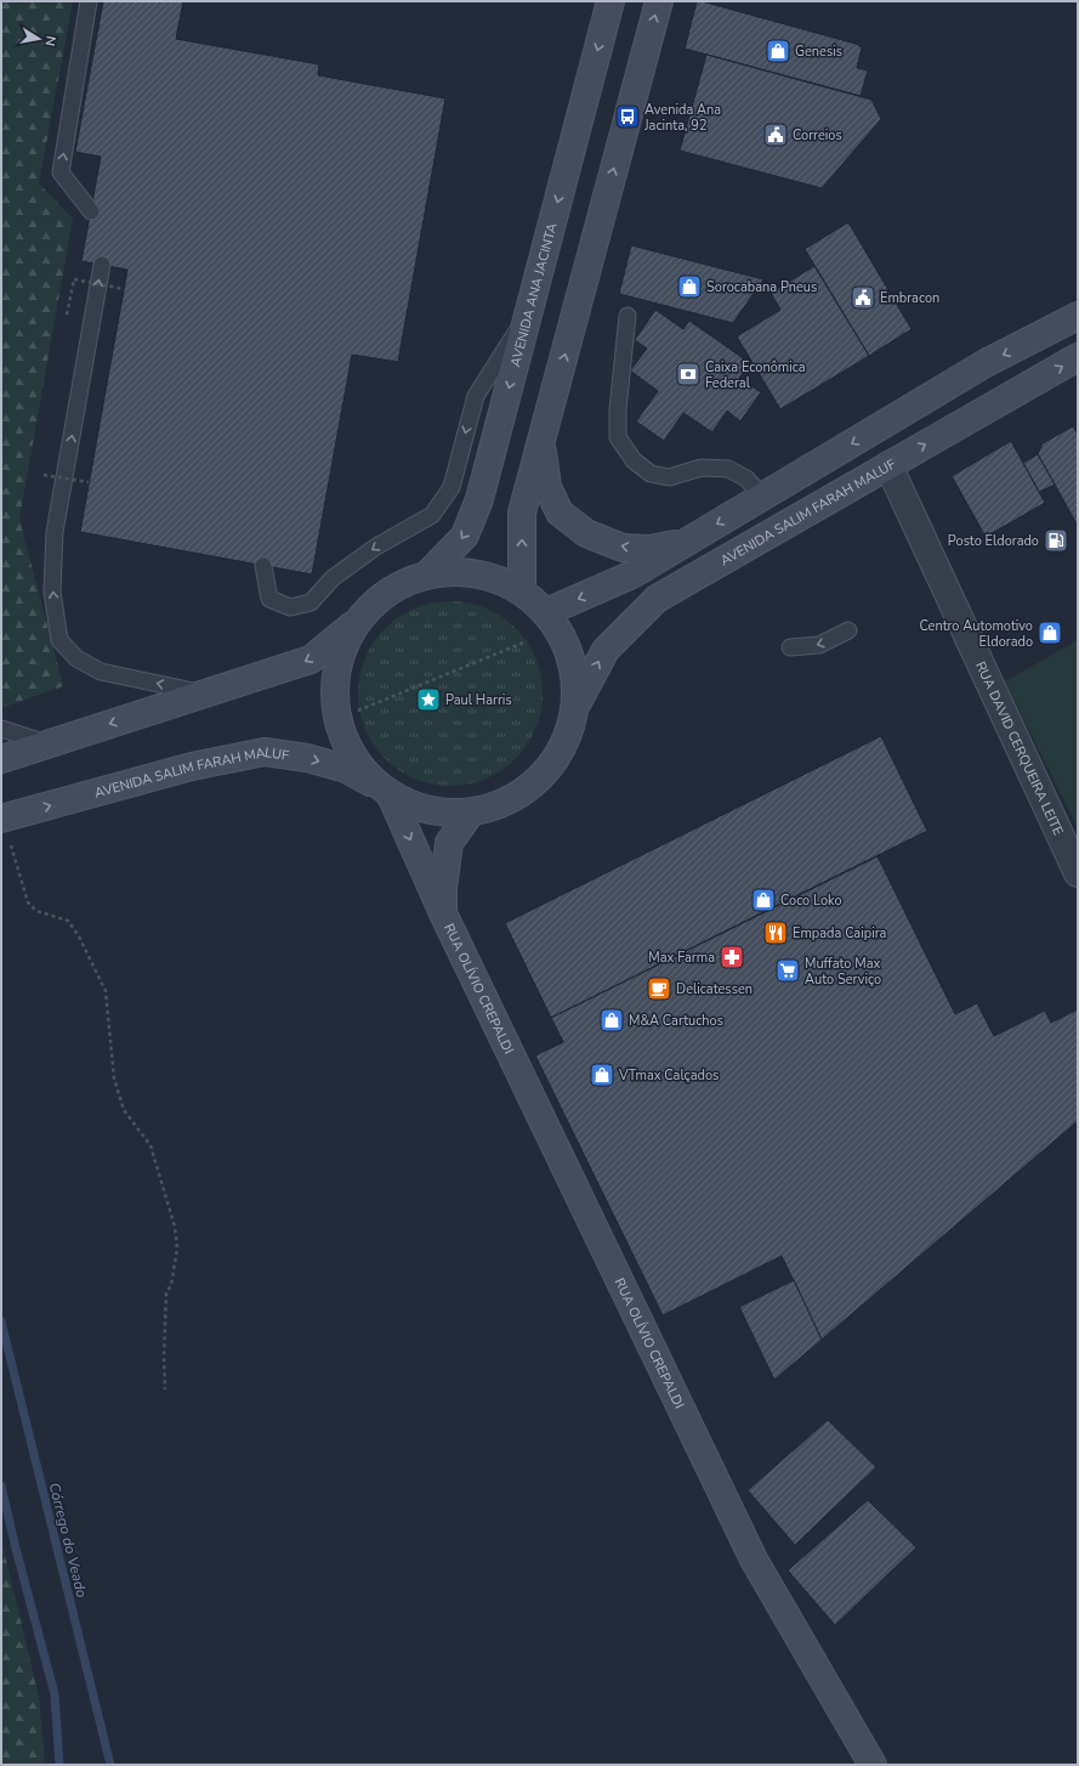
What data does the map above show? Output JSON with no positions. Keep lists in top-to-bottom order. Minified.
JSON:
{"streets":{"main road":["AVENIDA ANA JACINTA","AVENIDA SALIM FARAH MALUF","RUA OLÍVIO CREPALDI"],"street":["RUA DAVID CERQUEIRA LEITE"]},"crossings":[["AVENIDA SALIM FARAH MALUF","RUA DAVID CERQUEIRA LEITE"],["AVENIDA SALIM FARAH MALUF","RUA OLÍVIO CREPALDI"]],"water":["Córrego do Veado"],"places":{"shop":["Genesis","Sorocabana Pneus","Centro Automotivo Eldorado","Coco Loko","M&A Cartuchos","VTmax Calçados"],"bus stop":["Avenida Ana Jacinta, 92"],"public building":["Correios","Embracon"],"bank":["Caixa Econômica Federal"],"fuel station":["Posto Eldorado"],"place":["Paul Harris"],"restaurant":["Empada Caipira"],"pharmacy":["Max Farma"],"supermarket":["Muffato Max Auto Serviço"],"cafe":["Delicatessen"]},"north":"right"}
